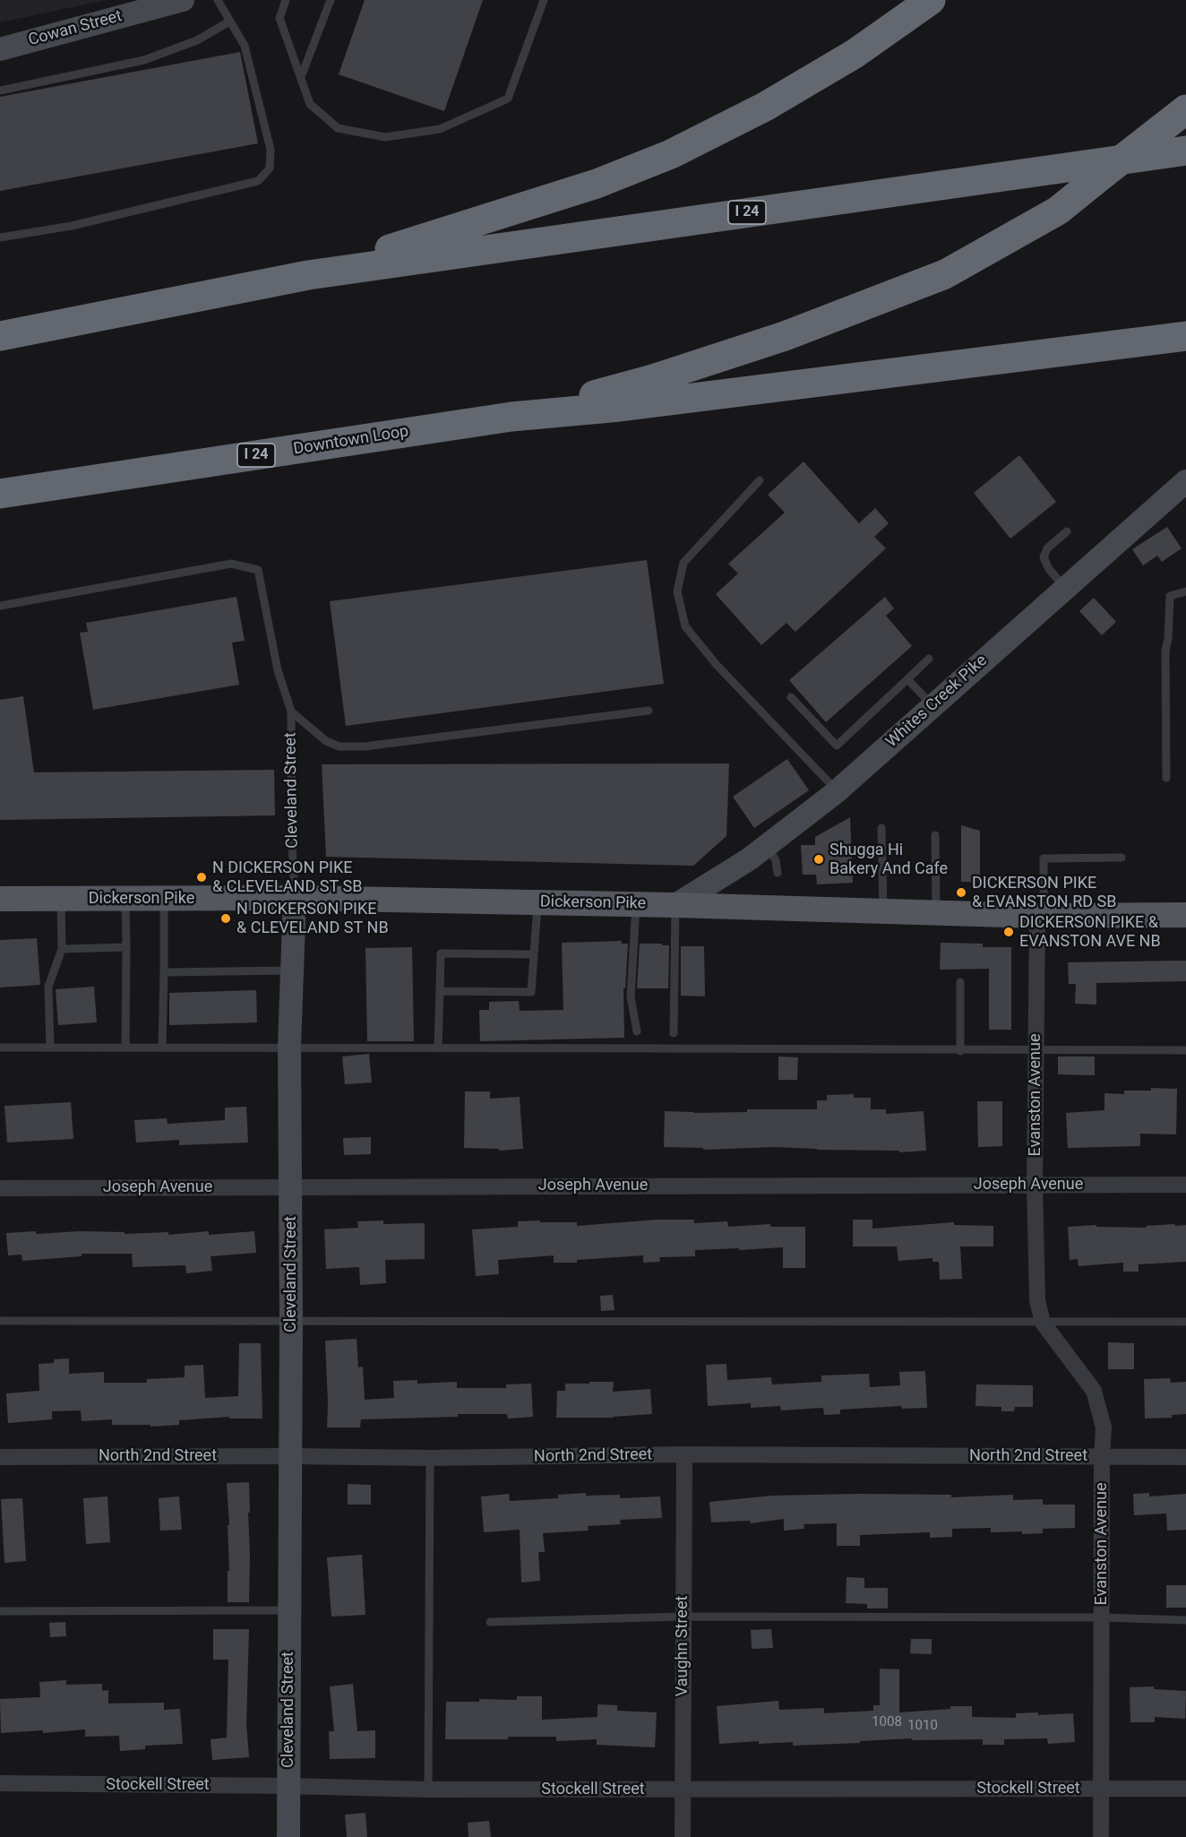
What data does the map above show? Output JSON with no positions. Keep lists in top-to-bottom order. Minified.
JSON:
{"streets":{"highway":["I 24","Downtown Loop"],"main road":["Cowan Street","Whites Creek Pike","Cleveland Street","Dickerson Pike"],"street":["Evanston Avenue","Joseph Avenue","North 2nd Street","Vaughn Street","Stockell Street"]},"crossings":[["I 24","Downtown Loop"],["Whites Creek Pike","Dickerson Pike"],["Cleveland Street","Dickerson Pike"],["Cleveland Street","Joseph Avenue"],["Cleveland Street","North 2nd Street"],["Cleveland Street","Stockell Street"],["Dickerson Pike","Evanston Avenue"],["Evanston Avenue","Joseph Avenue"],["Evanston Avenue","North 2nd Street"],["Evanston Avenue","Stockell Street"],["North 2nd Street","Vaughn Street"],["Vaughn Street","Stockell Street"]],"places":["Shugga Hi Bakery And Cafe","N DICKERSON PIKE & CLEVELAND ST SB","DICKERSON PIKE & EVANSTON RD SB","N DICKERSON PIKE & CLEVELAND ST NB","DICKERSON PIKE & EVANSTON AVE NB"],"house_numbers":["1008","1010"]}
